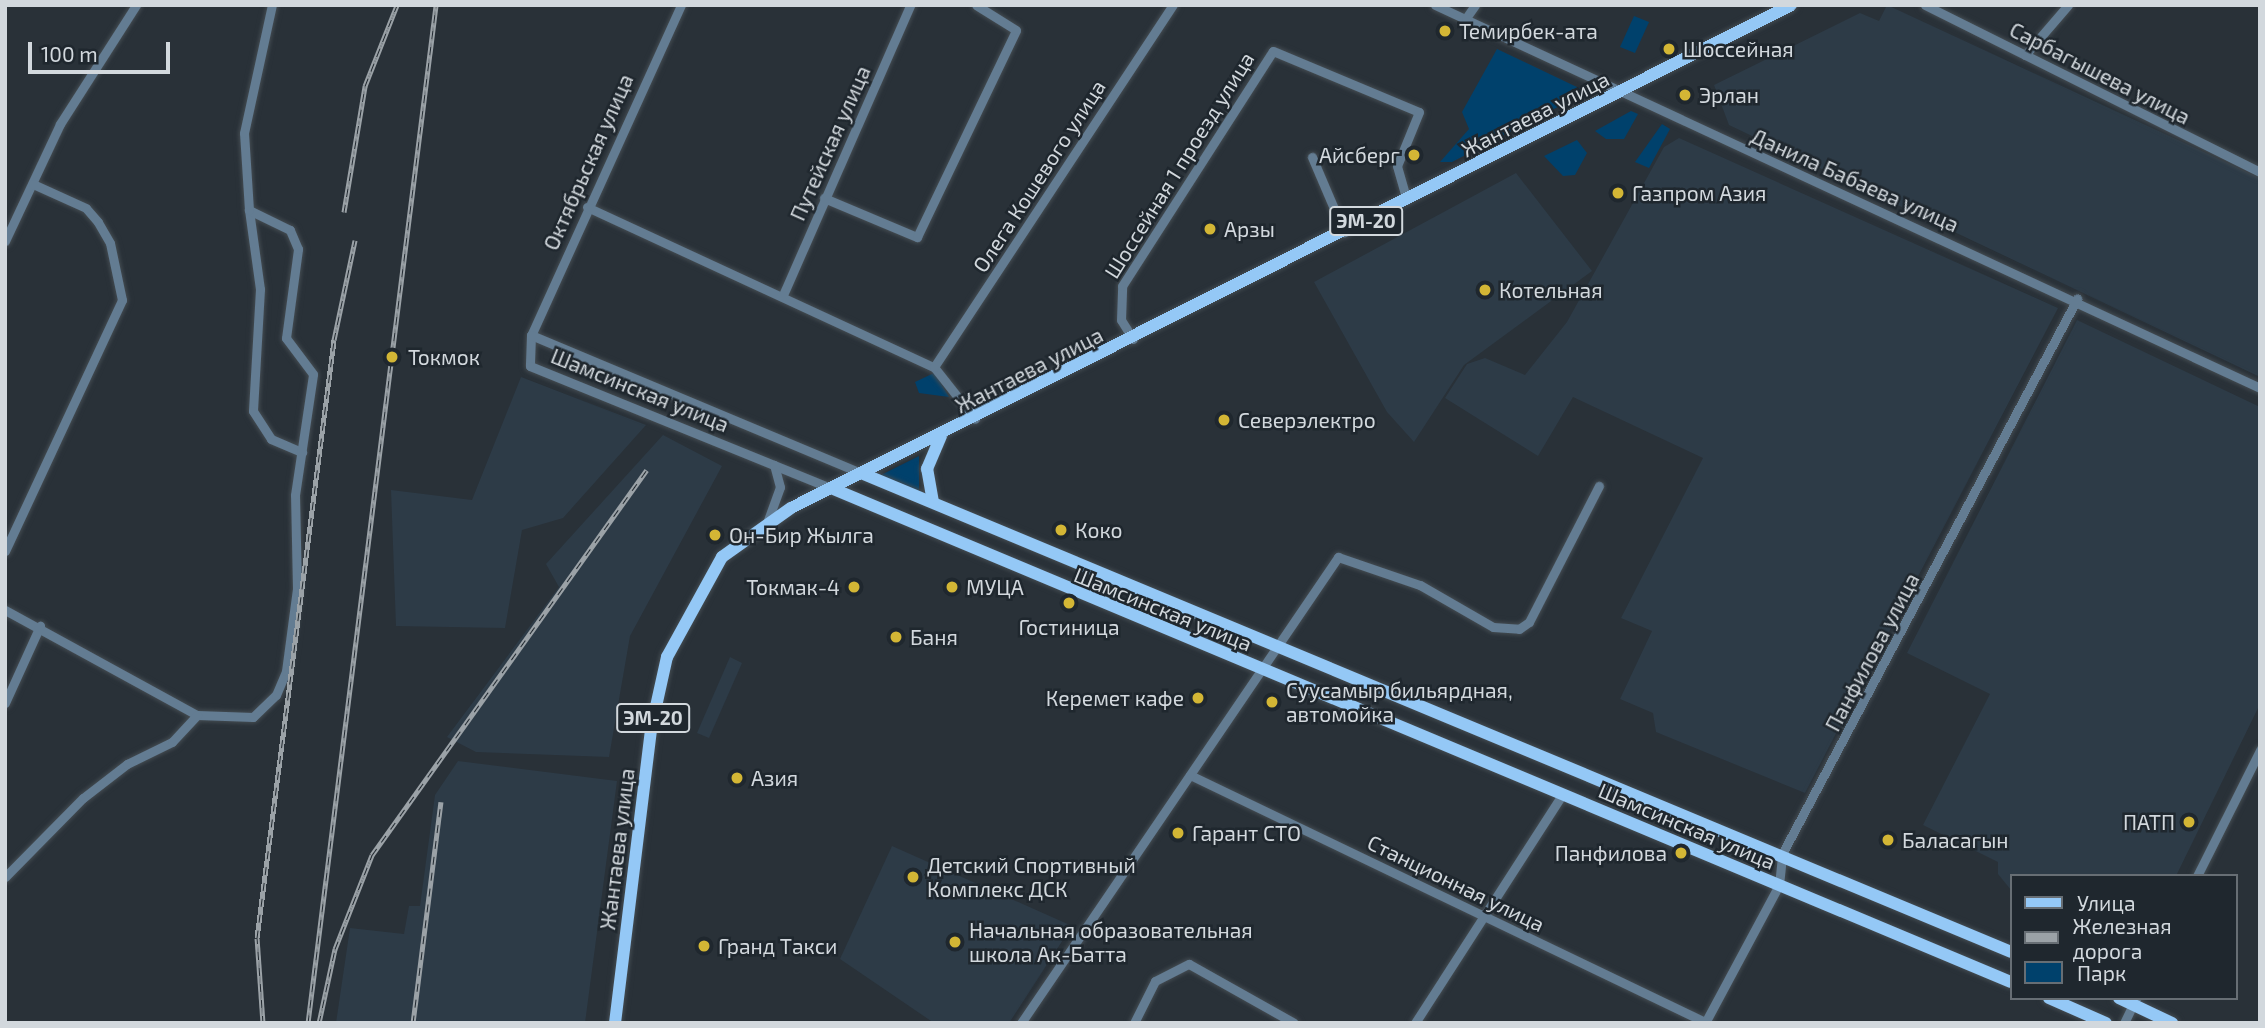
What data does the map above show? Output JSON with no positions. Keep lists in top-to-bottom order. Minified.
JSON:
{"streets":{"main road":["Жантаева улица","ЭМ-20","Шамсинская улица"],"street":["Сарбагышева улица","Путейская улица","Октябрьская улица","Шоссейная 1 проезд улица","Олега Кошевого улица","Данила Бабаева улица","Панфилова улица","Станционная улица"]},"crossings":[["Жантаева улица","Шоссейная 1 проезд улица"],["Жантаева улица","Данила Бабаева улица"],["Жантаева улица","Шамсинская улица"],["Октябрьская улица","Шамсинская улица"],["Данила Бабаева улица","Панфилова улица"],["Шамсинская улица","Панфилова улица"],["Панфилова улица","Станционная улица"]],"places":["Темирбек-ата","Шоссейная","Эрлан","Айсберг","Газпром Азия","Арзы","Котельная","Токмок","Северэлектро","Коко","Он-Бир Жылга","Токмак-4","МУЦА","Гостиница","Баня","Керемет кафе","Суусамыр бильярдная, автомойка","Азия","ПАТП","Гарант СТО","Баласагын","Панфилова","Детский Спортивный Комплекс ДСК","Начальная образовательная школа Ак-Батта","Гранд Такси"],"legend":["Улица","Железная дорога","Парк"],"scale_bar":"100 m"}
